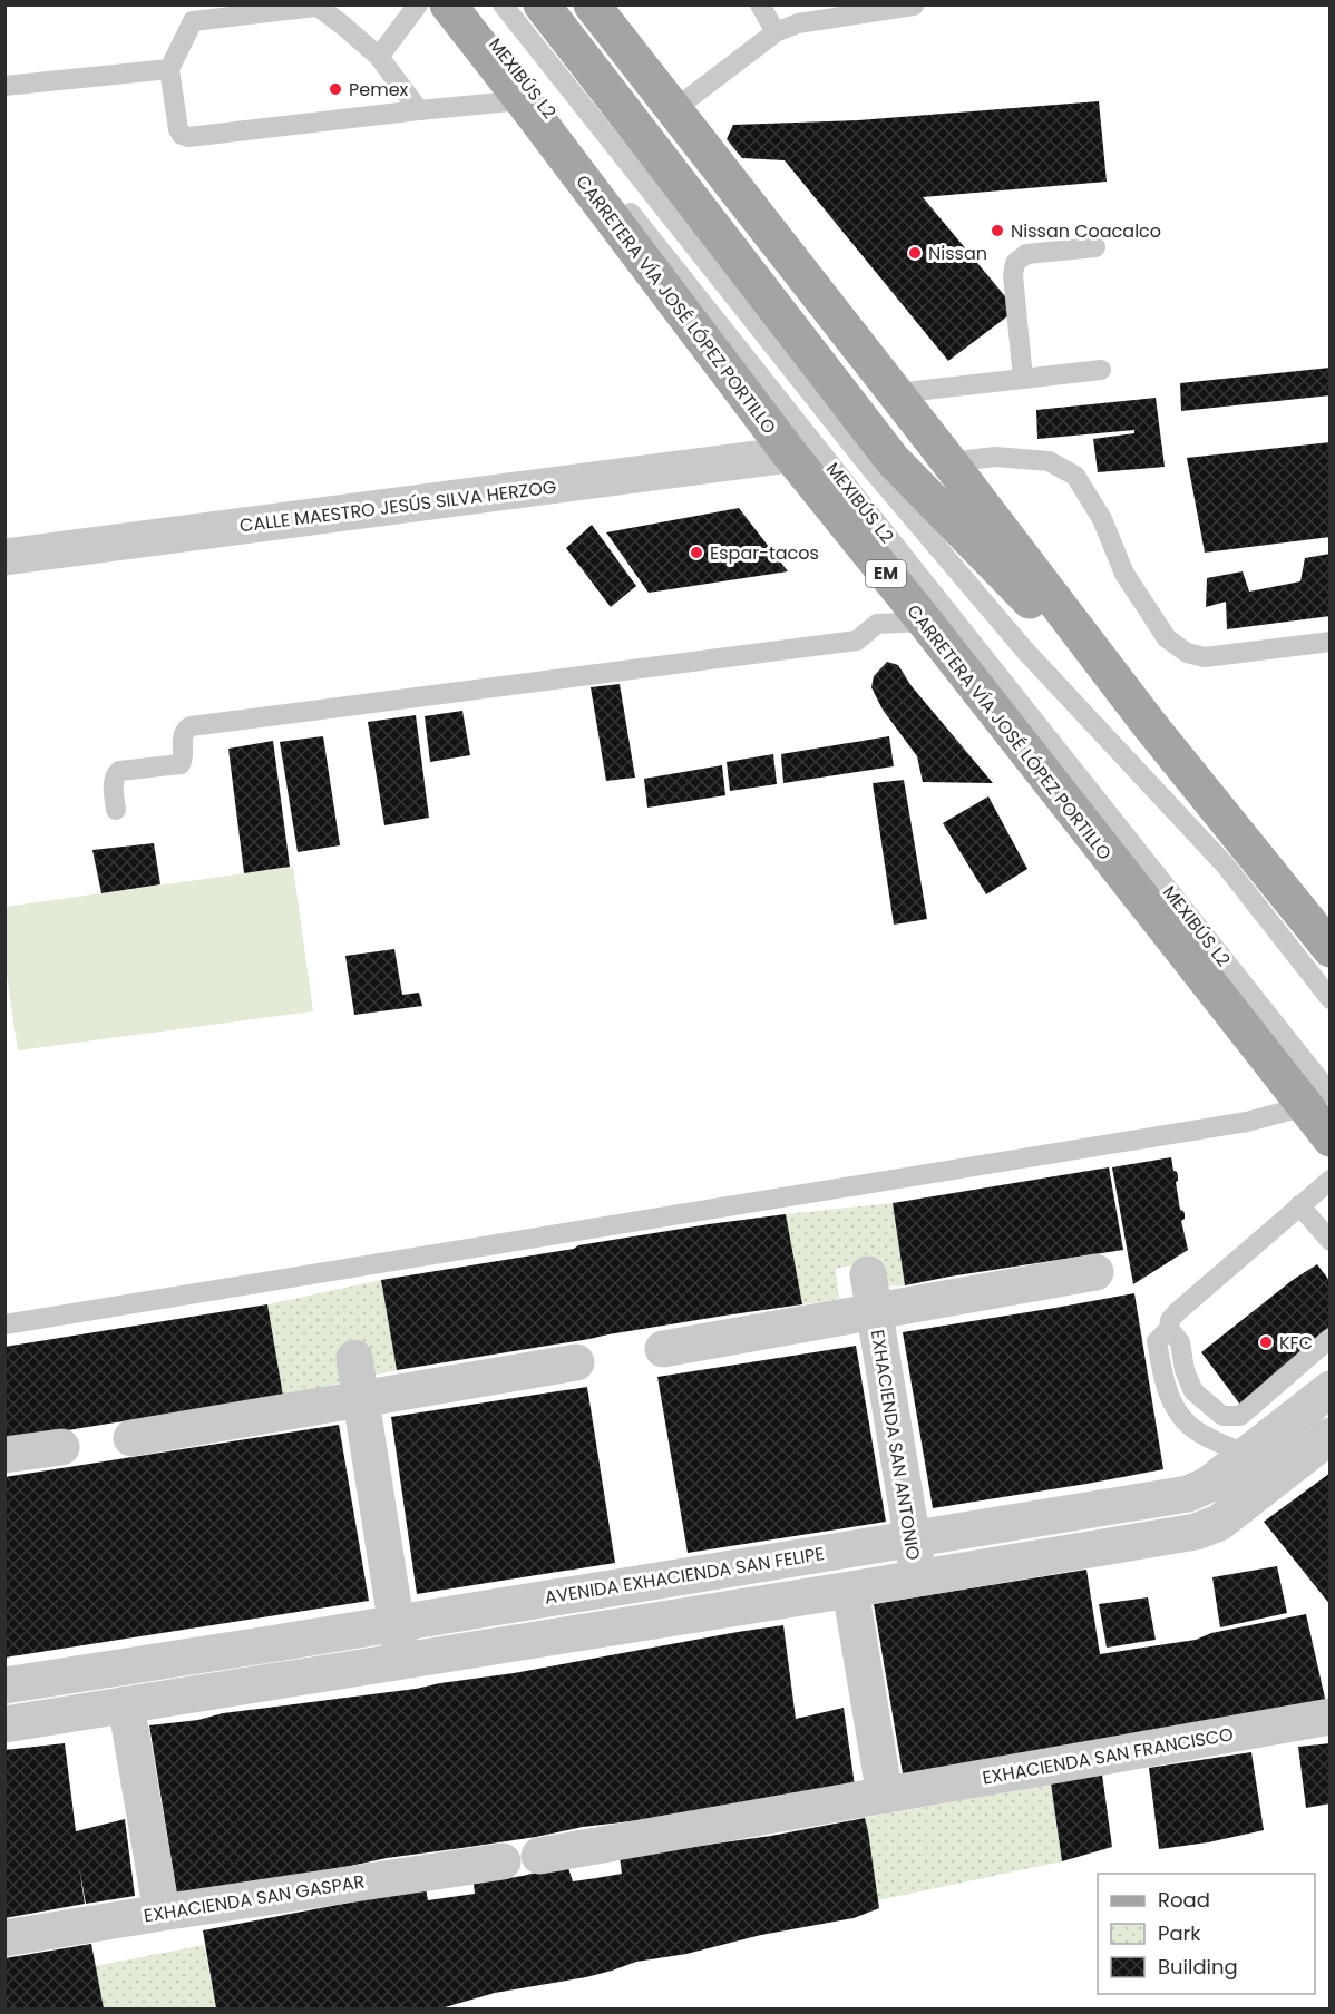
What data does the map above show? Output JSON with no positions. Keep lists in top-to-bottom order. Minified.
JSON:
{"streets":{"main road":["CARRETERA VÍA JOSÉ LÓPEZ PORTILLO","EM"],"street":["CALLE MAESTRO JESÚS SILVA HERZOG","EXHACIENDA SAN ANTONIO","AVENIDA EXHACIENDA SAN FELIPE","EXHACIENDA SAN FRANCISCO","EXHACIENDA SAN GASPAR"],"lane":["MEXIBÚS L2"]},"crossings":[["MEXIBÚS L2","CARRETERA VÍA JOSÉ LÓPEZ PORTILLO"],["CARRETERA VÍA JOSÉ LÓPEZ PORTILLO","CALLE MAESTRO JESÚS SILVA HERZOG"],["EXHACIENDA SAN ANTONIO","AVENIDA EXHACIENDA SAN FELIPE"]],"places":["Pemex","Nissan Coacalco","Nissan","Espar-tacos","KFC"],"legend":["Road","Park","Building"]}
